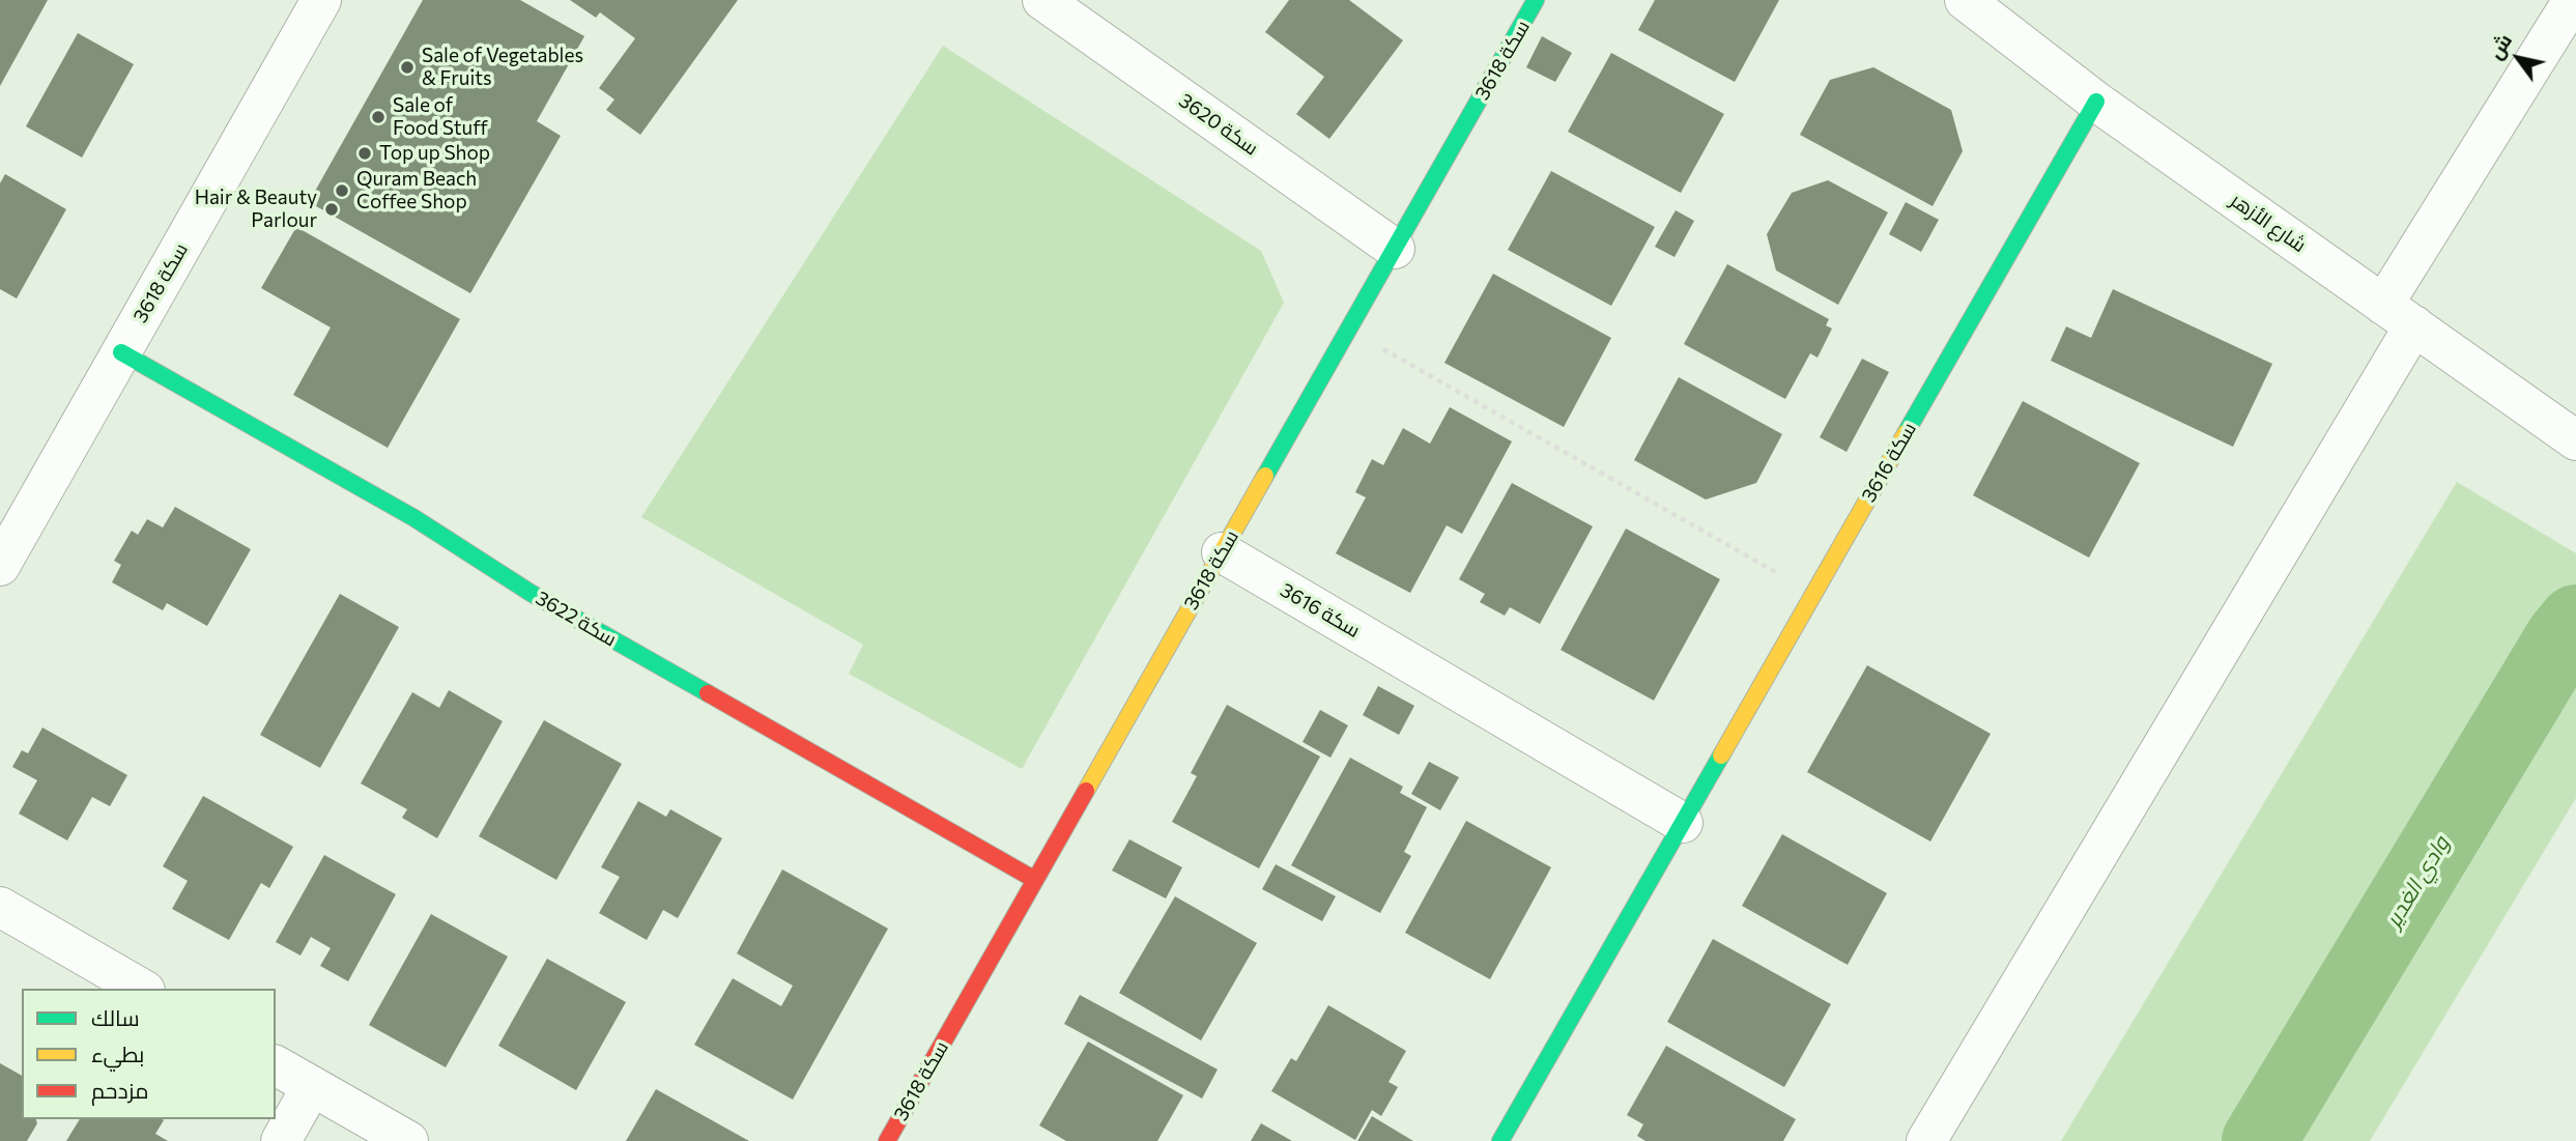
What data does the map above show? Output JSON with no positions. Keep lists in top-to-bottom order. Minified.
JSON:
{"streets":{"street":["سكة 3618","سكة 3620","شارع الأزهر","سكة 3616","سكة 3622"]},"crossings":[["سكة 3618","سكة 3620"],["سكة 3618","سكة 3616"],["سكة 3618","سكة 3622"],["شارع الأزهر","سكة 3616"]],"water":["وادي الغدير"],"places":["Sale of Vegetables & Fruits","Sale of Food Stuff","Top up Shop","Quram Beach Coffee Shop","Hair & Beauty Parlour"],"legend":["سالك","بطيء","مزدحم"],"north":"top left"}
